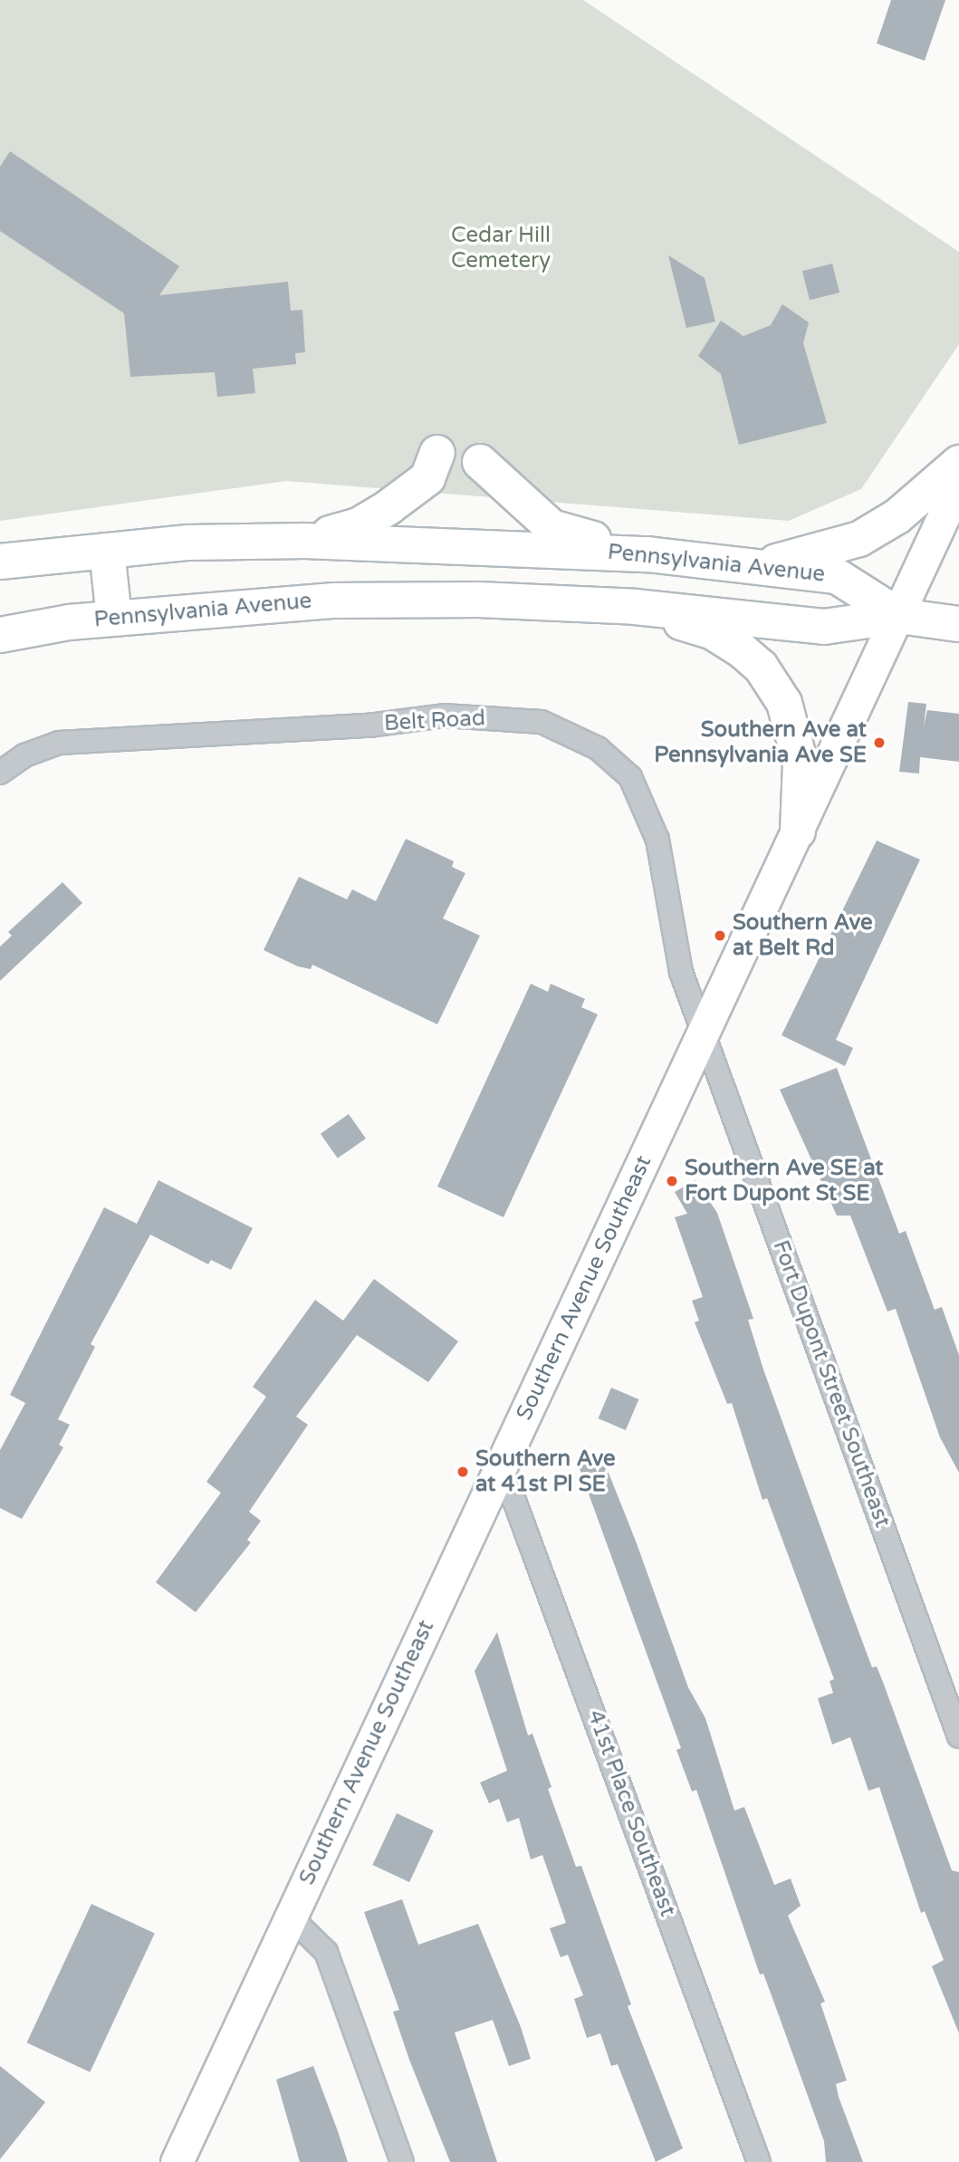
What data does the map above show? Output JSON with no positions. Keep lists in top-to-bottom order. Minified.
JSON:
{"streets":{"highway":["Pennsylvania Avenue"],"main road":["Southern Avenue Southeast"],"street":["Belt Road","Fort Dupont Street Southeast","41st Place Southeast"]},"crossings":[["Pennsylvania Avenue","Southern Avenue Southeast"],["Belt Road","Southern Avenue Southeast"],["Belt Road","Fort Dupont Street Southeast"],["Southern Avenue Southeast","Fort Dupont Street Southeast"],["Southern Avenue Southeast","41st Place Southeast"]],"parks":["Cedar Hill Cemetery"],"places":["Southern Ave at Pennsylvania Ave SE","Southern Ave at Belt Rd","Southern Ave SE at Fort Dupont St SE","Southern Ave at 41st Pl SE"]}
